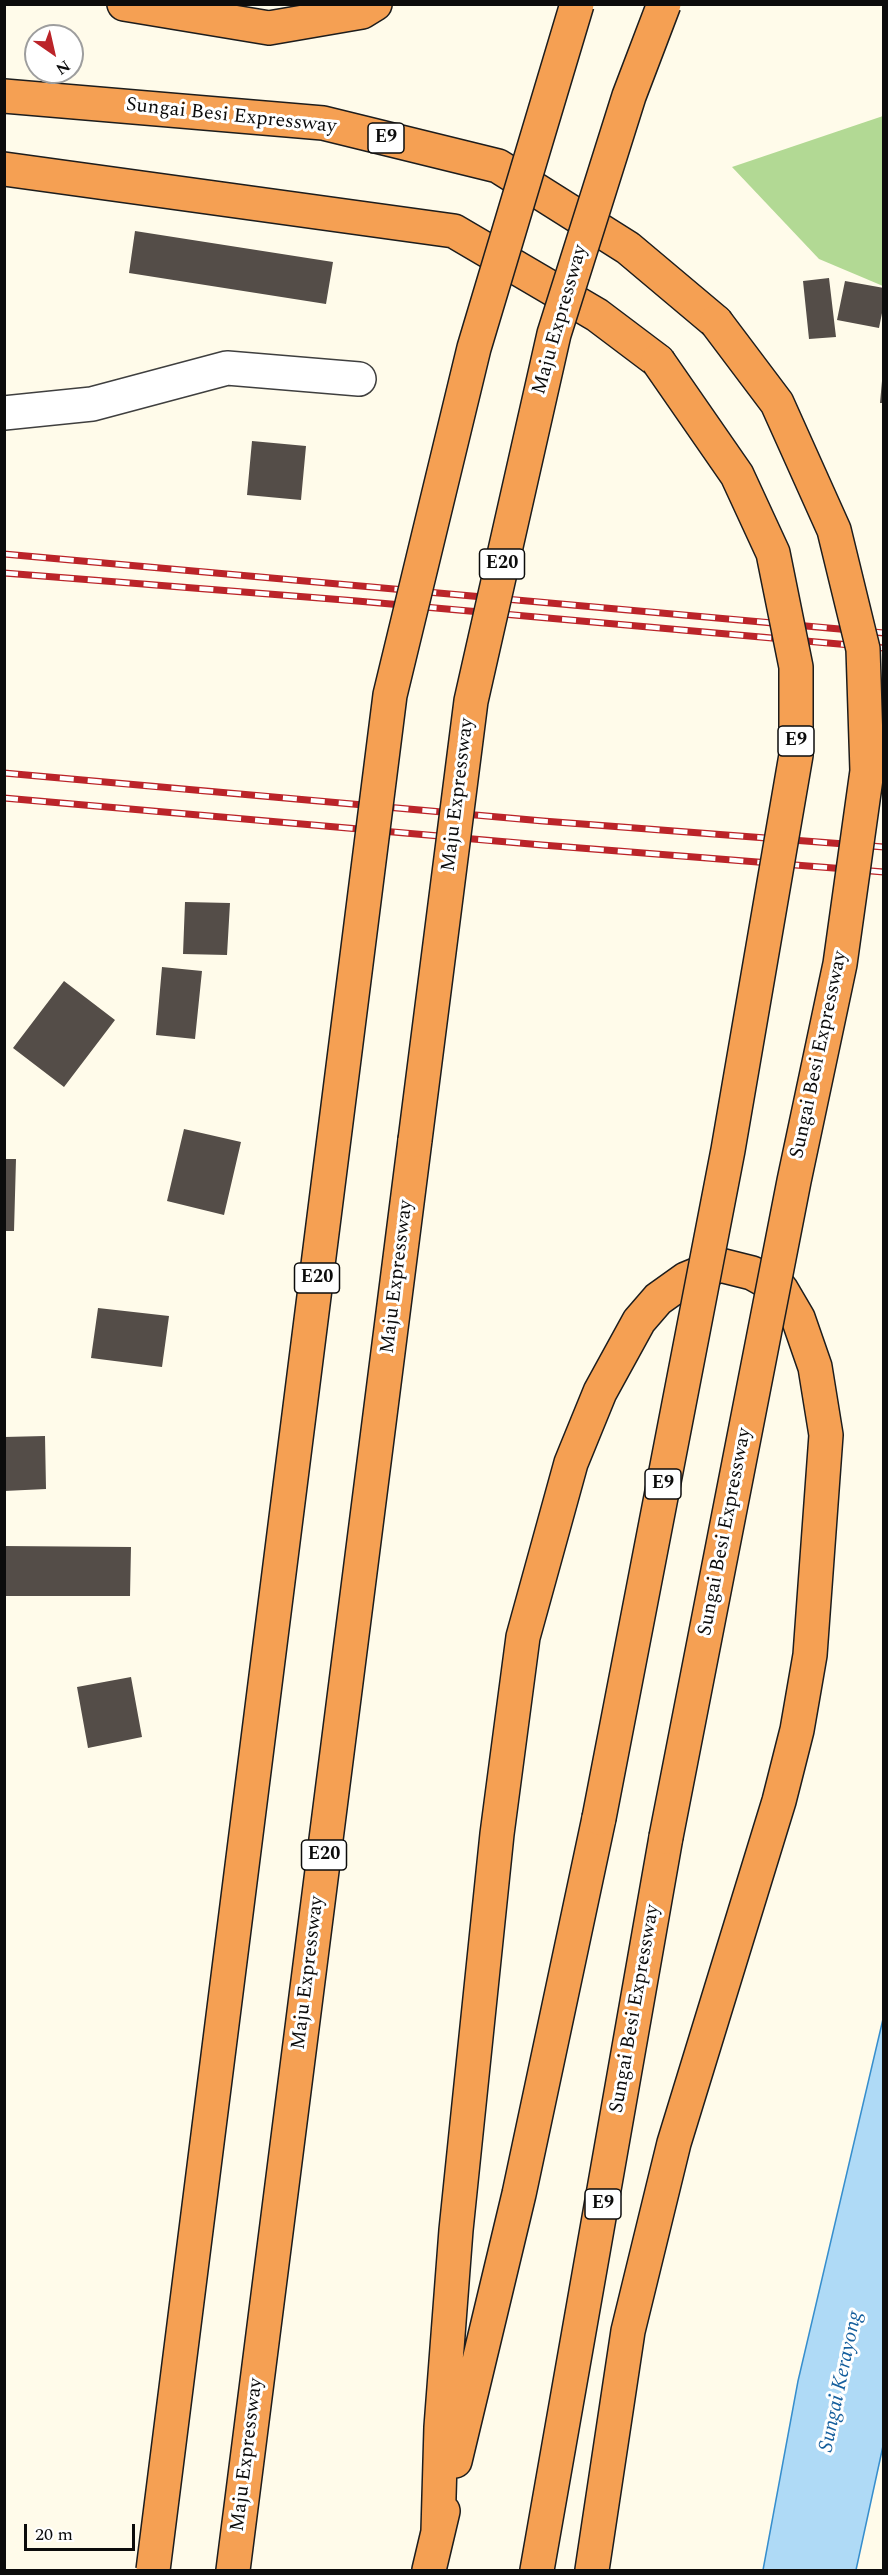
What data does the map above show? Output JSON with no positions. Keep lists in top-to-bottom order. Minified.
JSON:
{"streets":{"highway":["Sungai Besi Expressway","E9","Maju Expressway","E20"]},"water":["Sungai Kerayong"],"scale_bar":"20 m","north":"bottom right"}
